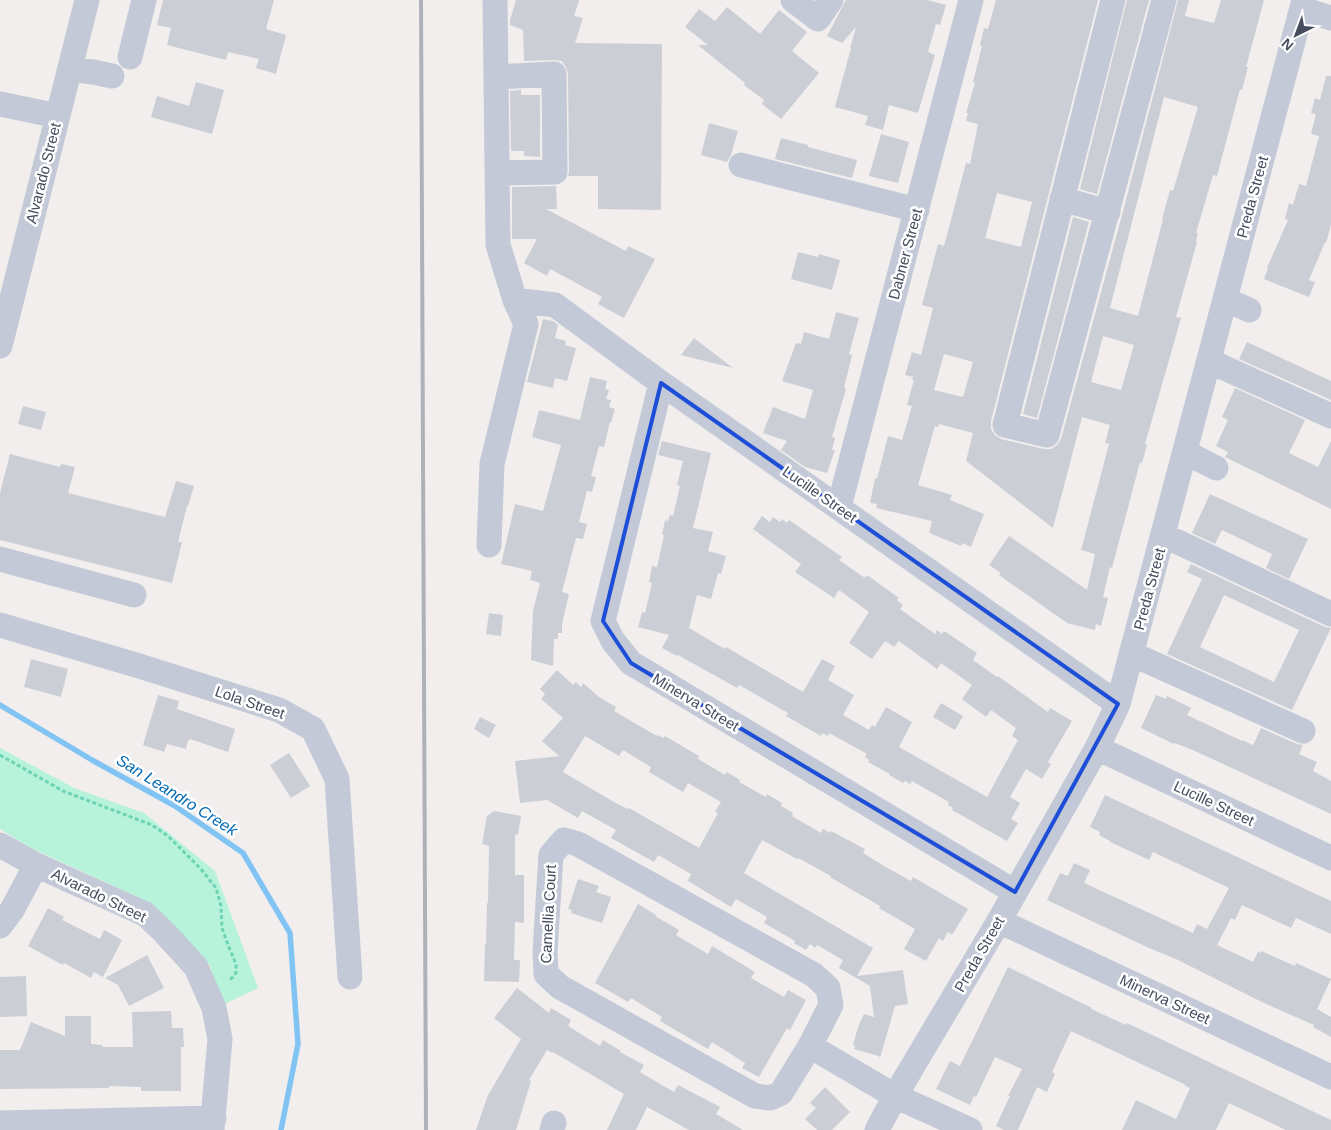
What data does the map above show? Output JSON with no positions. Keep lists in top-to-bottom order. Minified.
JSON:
{"streets":{"street":["Alvarado Street","Preda Street","Dabner Street","Lucille Street","Lola Street","Minerva Street","Camellia Court"]},"crossings":[["Preda Street","Lucille Street"],["Preda Street","Minerva Street"],["Dabner Street","Lucille Street"],["Lucille Street","Minerva Street"]],"water":["San Leandro Creek"],"north":"bottom left"}
